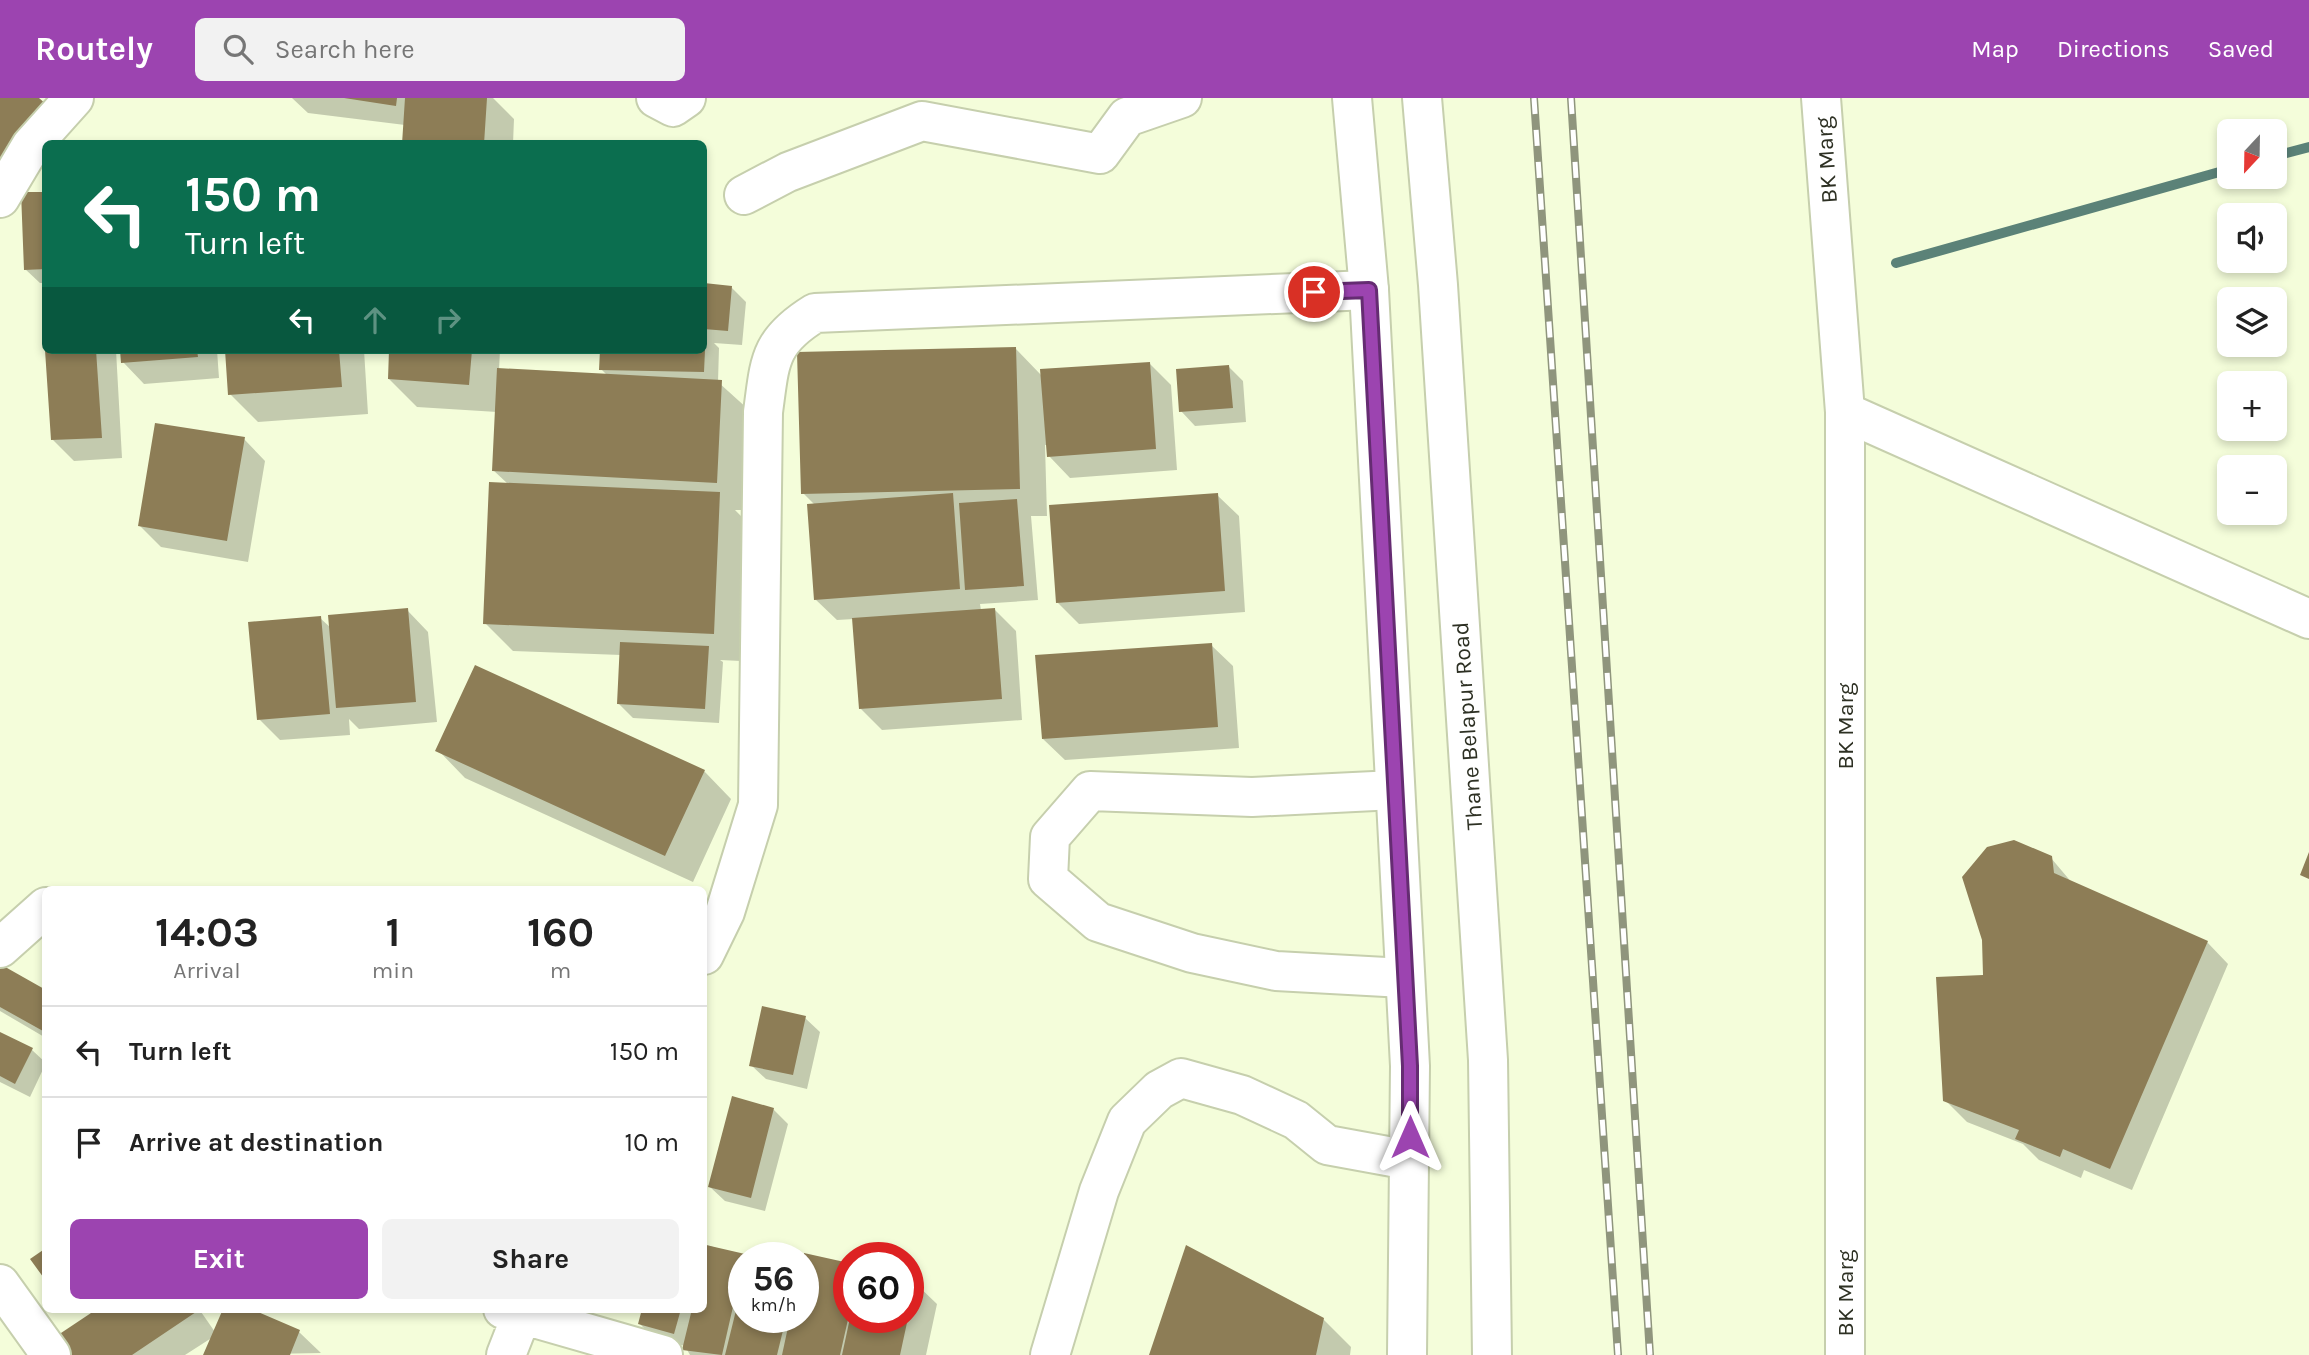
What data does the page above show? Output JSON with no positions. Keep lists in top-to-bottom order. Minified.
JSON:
{"streets":{"street":["BK Marg","Thane Belapur Road"]},"north":"bottom","page":{"header":"Routely","search":"Search here","nav":["Map","Directions","Saved"],"map_buttons":["+","−"],"turn":["150 m","Turn left"],"eta":["14:03","Arrival","1","min","160","m"],"list":[{"name":"Turn left","value":"150 m"},{"name":"Arrive at destination","value":"10 m"}],"buttons":["Exit","Share"],"speed":"56 km/h","limit":"60"}}
